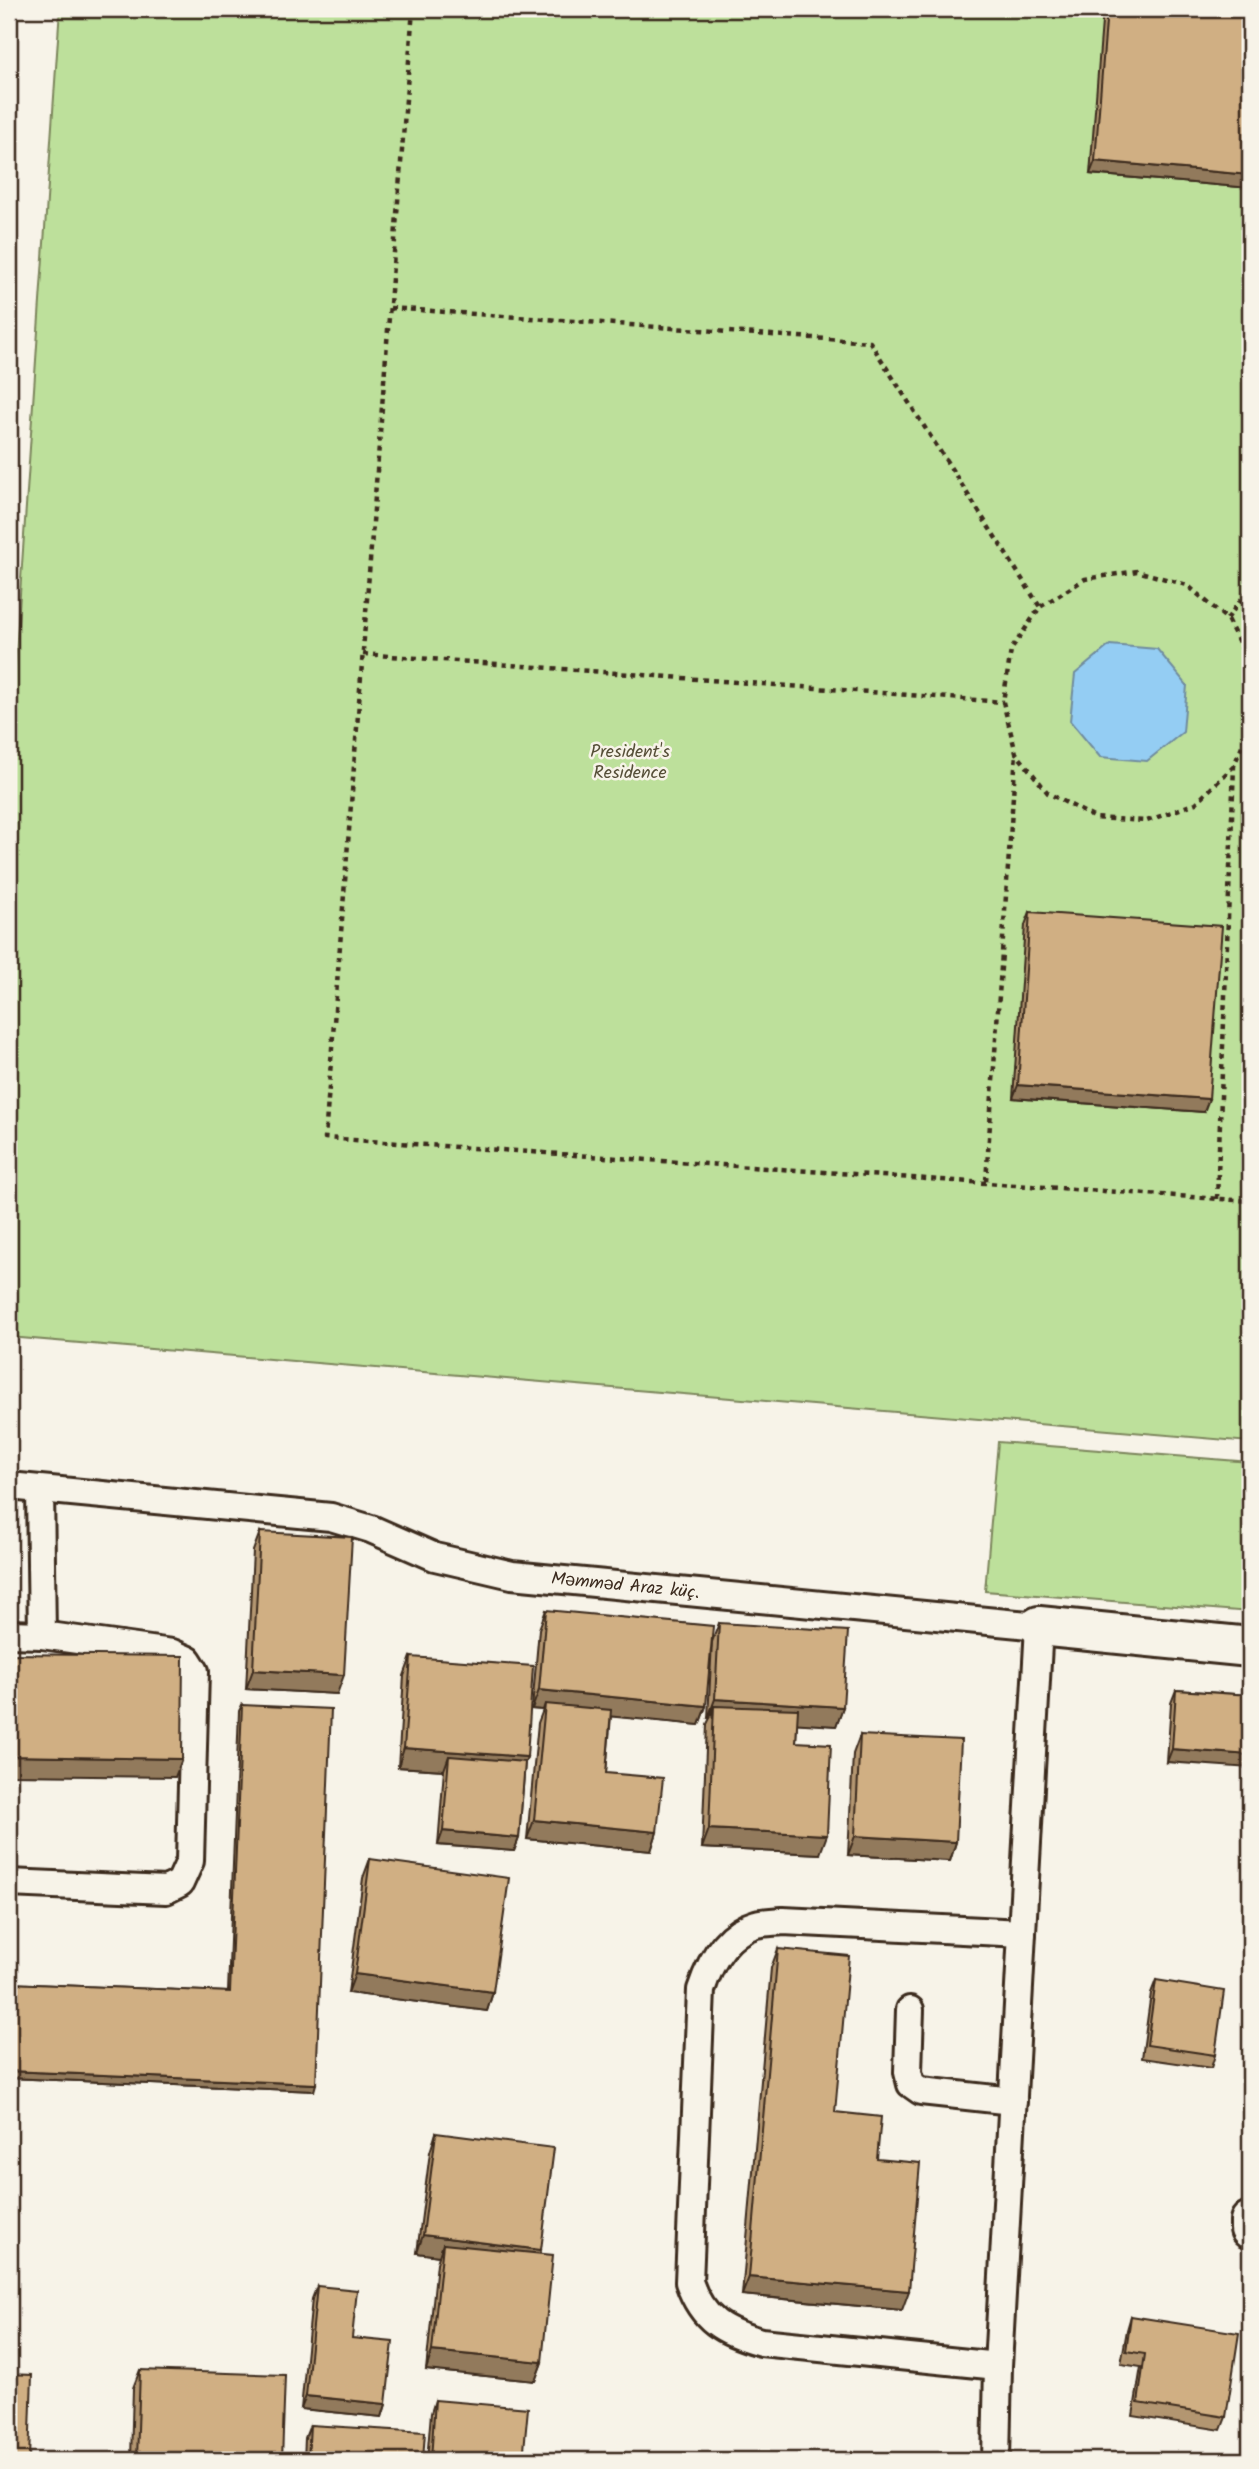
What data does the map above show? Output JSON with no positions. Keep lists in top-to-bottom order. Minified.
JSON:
{"streets":{"street":["Məmməd Araz küç."]},"parks":["President's Residence"]}
